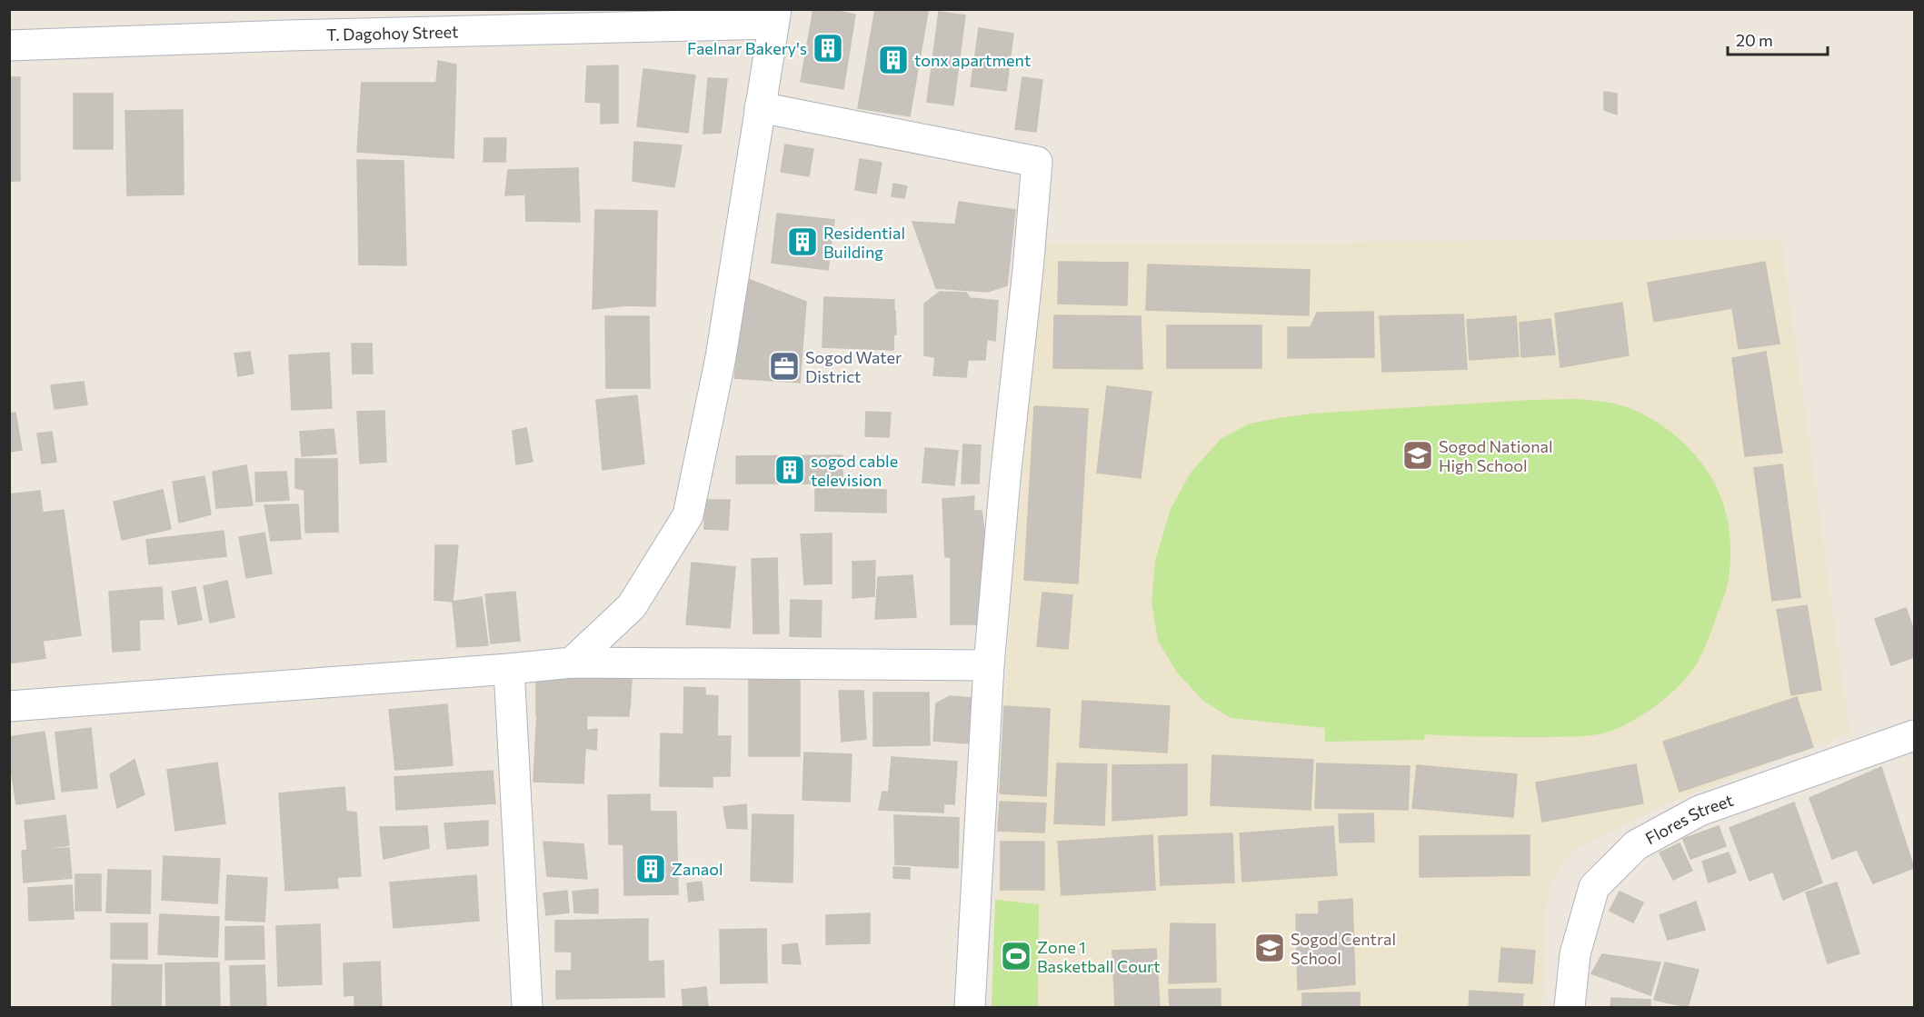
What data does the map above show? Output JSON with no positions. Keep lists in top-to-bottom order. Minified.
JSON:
{"streets":{"street":["T. Dagohoy Street","Flores Street"]},"places":{"building":["Faelnar Bakery's","tonx apartment","Residential Building","sogod cable television","Zanaol"],"office":["Sogod Water District"],"school or university":["Sogod National High School","Sogod Central School"],"sports":["Zone 1 Basketball Court"]},"scale_bar":"20 m"}
